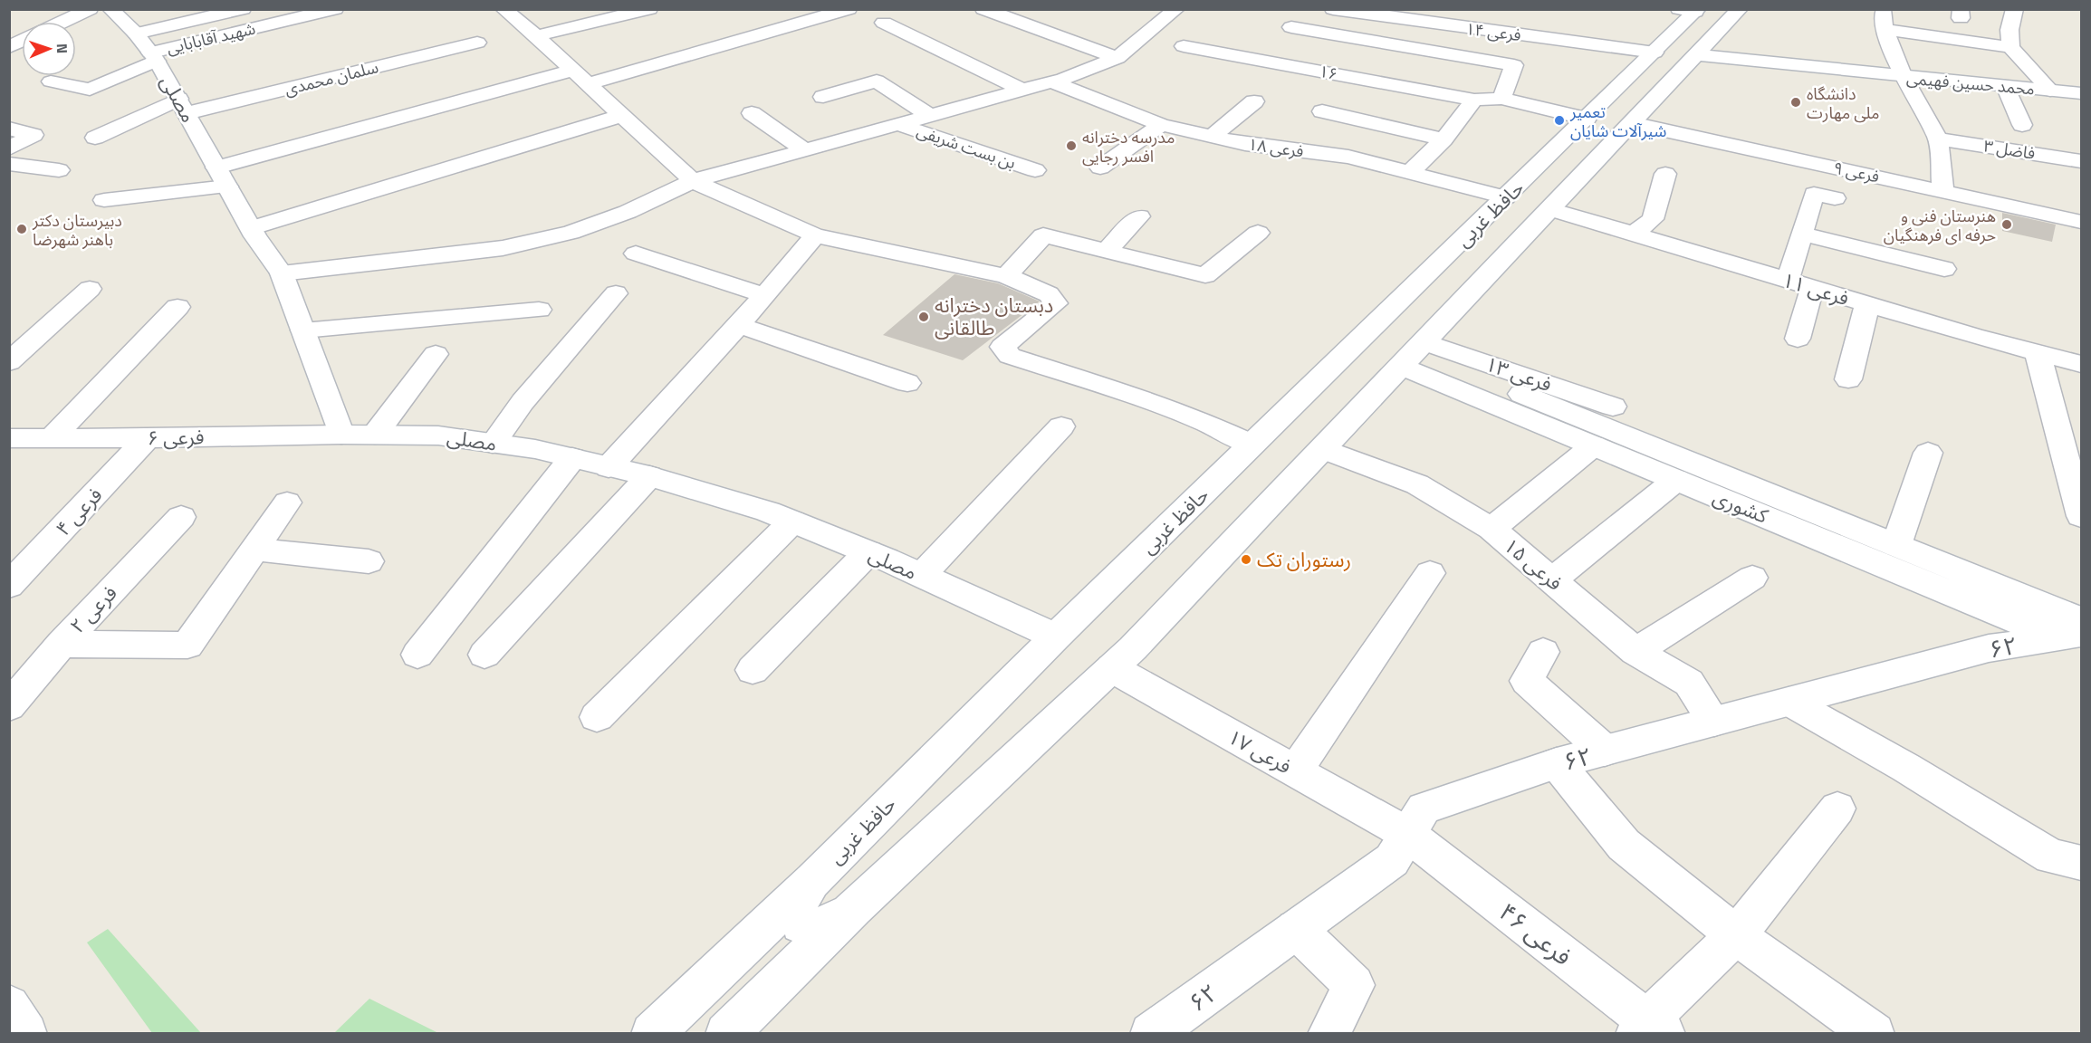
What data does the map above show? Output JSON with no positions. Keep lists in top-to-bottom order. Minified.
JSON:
{"streets":{"street":["فرعی ۱۴","شهید آقابابایی","۱۶","سلمان محمدی","محمد حسین فهیمی","مصلی","بن بست شریفی","فرعی ۱۸","فاضل ۳","فرعی ۹","حافظ غربی","فرعی ۱۱","فرعی ۱۳","فرعی ۶","کشوری","فرعی ۴","فرعی ۱۵","فرعی ۲","۶۲","فرعی ۱۷","فرعی ۴۶"]},"crossings":[["فرعی ۱۴","حافظ غربی"],["شهید آقابابایی","مصلی"],["۱۶","حافظ غربی"],["سلمان محمدی","مصلی"],["محمد حسین فهیمی","حافظ غربی"],["مصلی","حافظ غربی"],["مصلی","فرعی ۶"],["فرعی ۱۸","حافظ غربی"],["فرعی ۹","حافظ غربی"],["حافظ غربی","فرعی ۱۱"],["حافظ غربی","فرعی ۱۳"],["حافظ غربی","کشوری"],["حافظ غربی","فرعی ۱۵"],["حافظ غربی","فرعی ۱۷"],["فرعی ۱۳","کشوری"],["فرعی ۶","فرعی ۴"],["کشوری","۶۲"],["فرعی ۱۵","۶۲"],["۶۲","فرعی ۱۷"],["۶۲","فرعی ۴۶"],["فرعی ۱۷","فرعی ۴۶"]],"places":["دانشگاه ملی مهارت","تعمیر شیرآلات شایان","مدرسه دخترانه افسر رجایی","هنرستان فنی و حرفه ای فرهنگیان","دبیرستان دکتر باهنر شهرضا","دبستان دخترانه طالقانی","رستوران تک"],"north":"right"}
